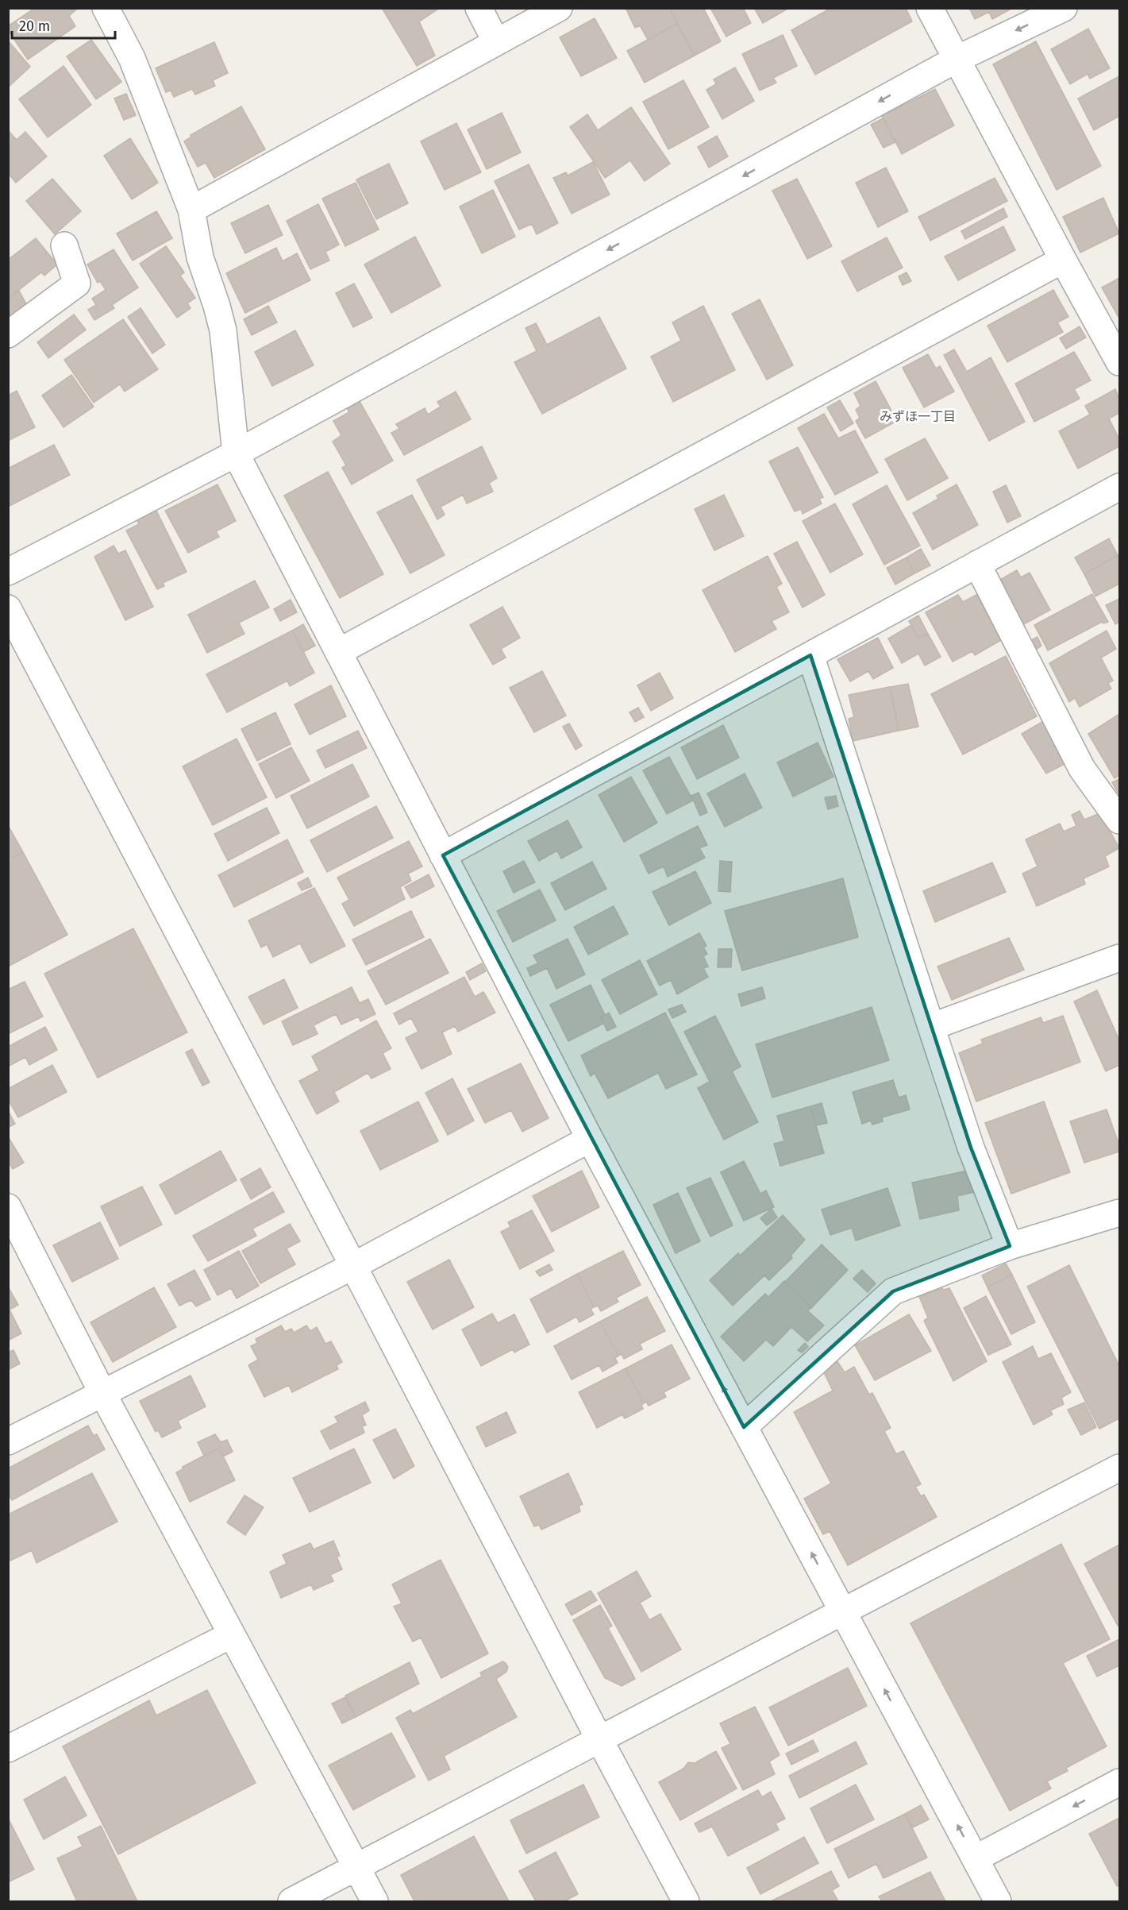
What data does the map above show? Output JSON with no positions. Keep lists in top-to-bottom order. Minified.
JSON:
{"districts":["みずほ一丁目"],"scale_bar":"20 m"}
